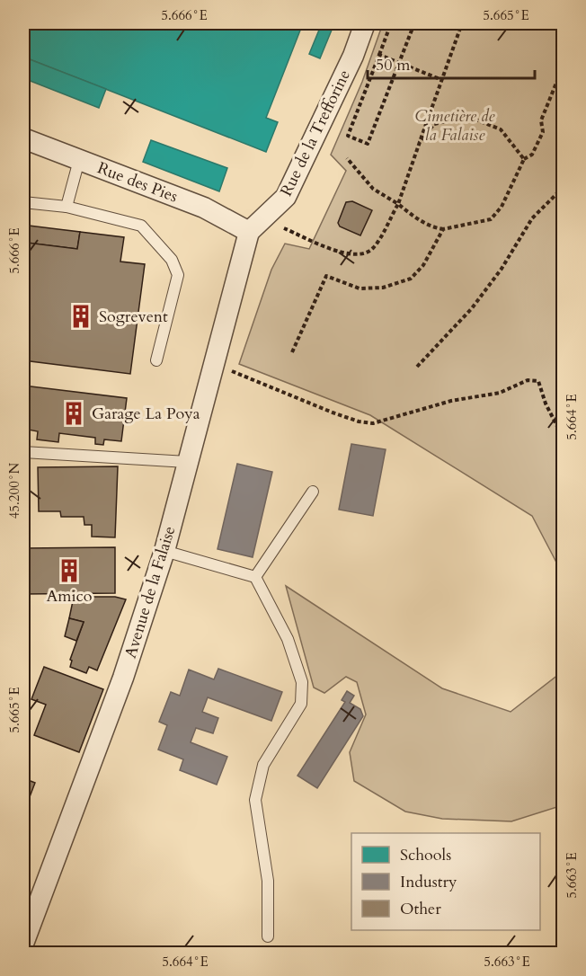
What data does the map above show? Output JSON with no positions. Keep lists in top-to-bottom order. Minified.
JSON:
{"streets":{"street":["Rue de la Trefforine","Rue des Pies","Avenue de la Falaise"]},"crossings":[["Rue de la Trefforine","Rue des Pies"],["Rue de la Trefforine","Avenue de la Falaise"],["Rue des Pies","Avenue de la Falaise"]],"parks":["Cimetière de la Falaise"],"places":{"building":["Sogrevent","Garage La Poya","Amico"]},"legend":["Schools","Industry","Other"],"scale_bar":"50 m","coordinates":["5.666°E","5.665°E","5.664°E","45.200°N","5.663°E"]}
